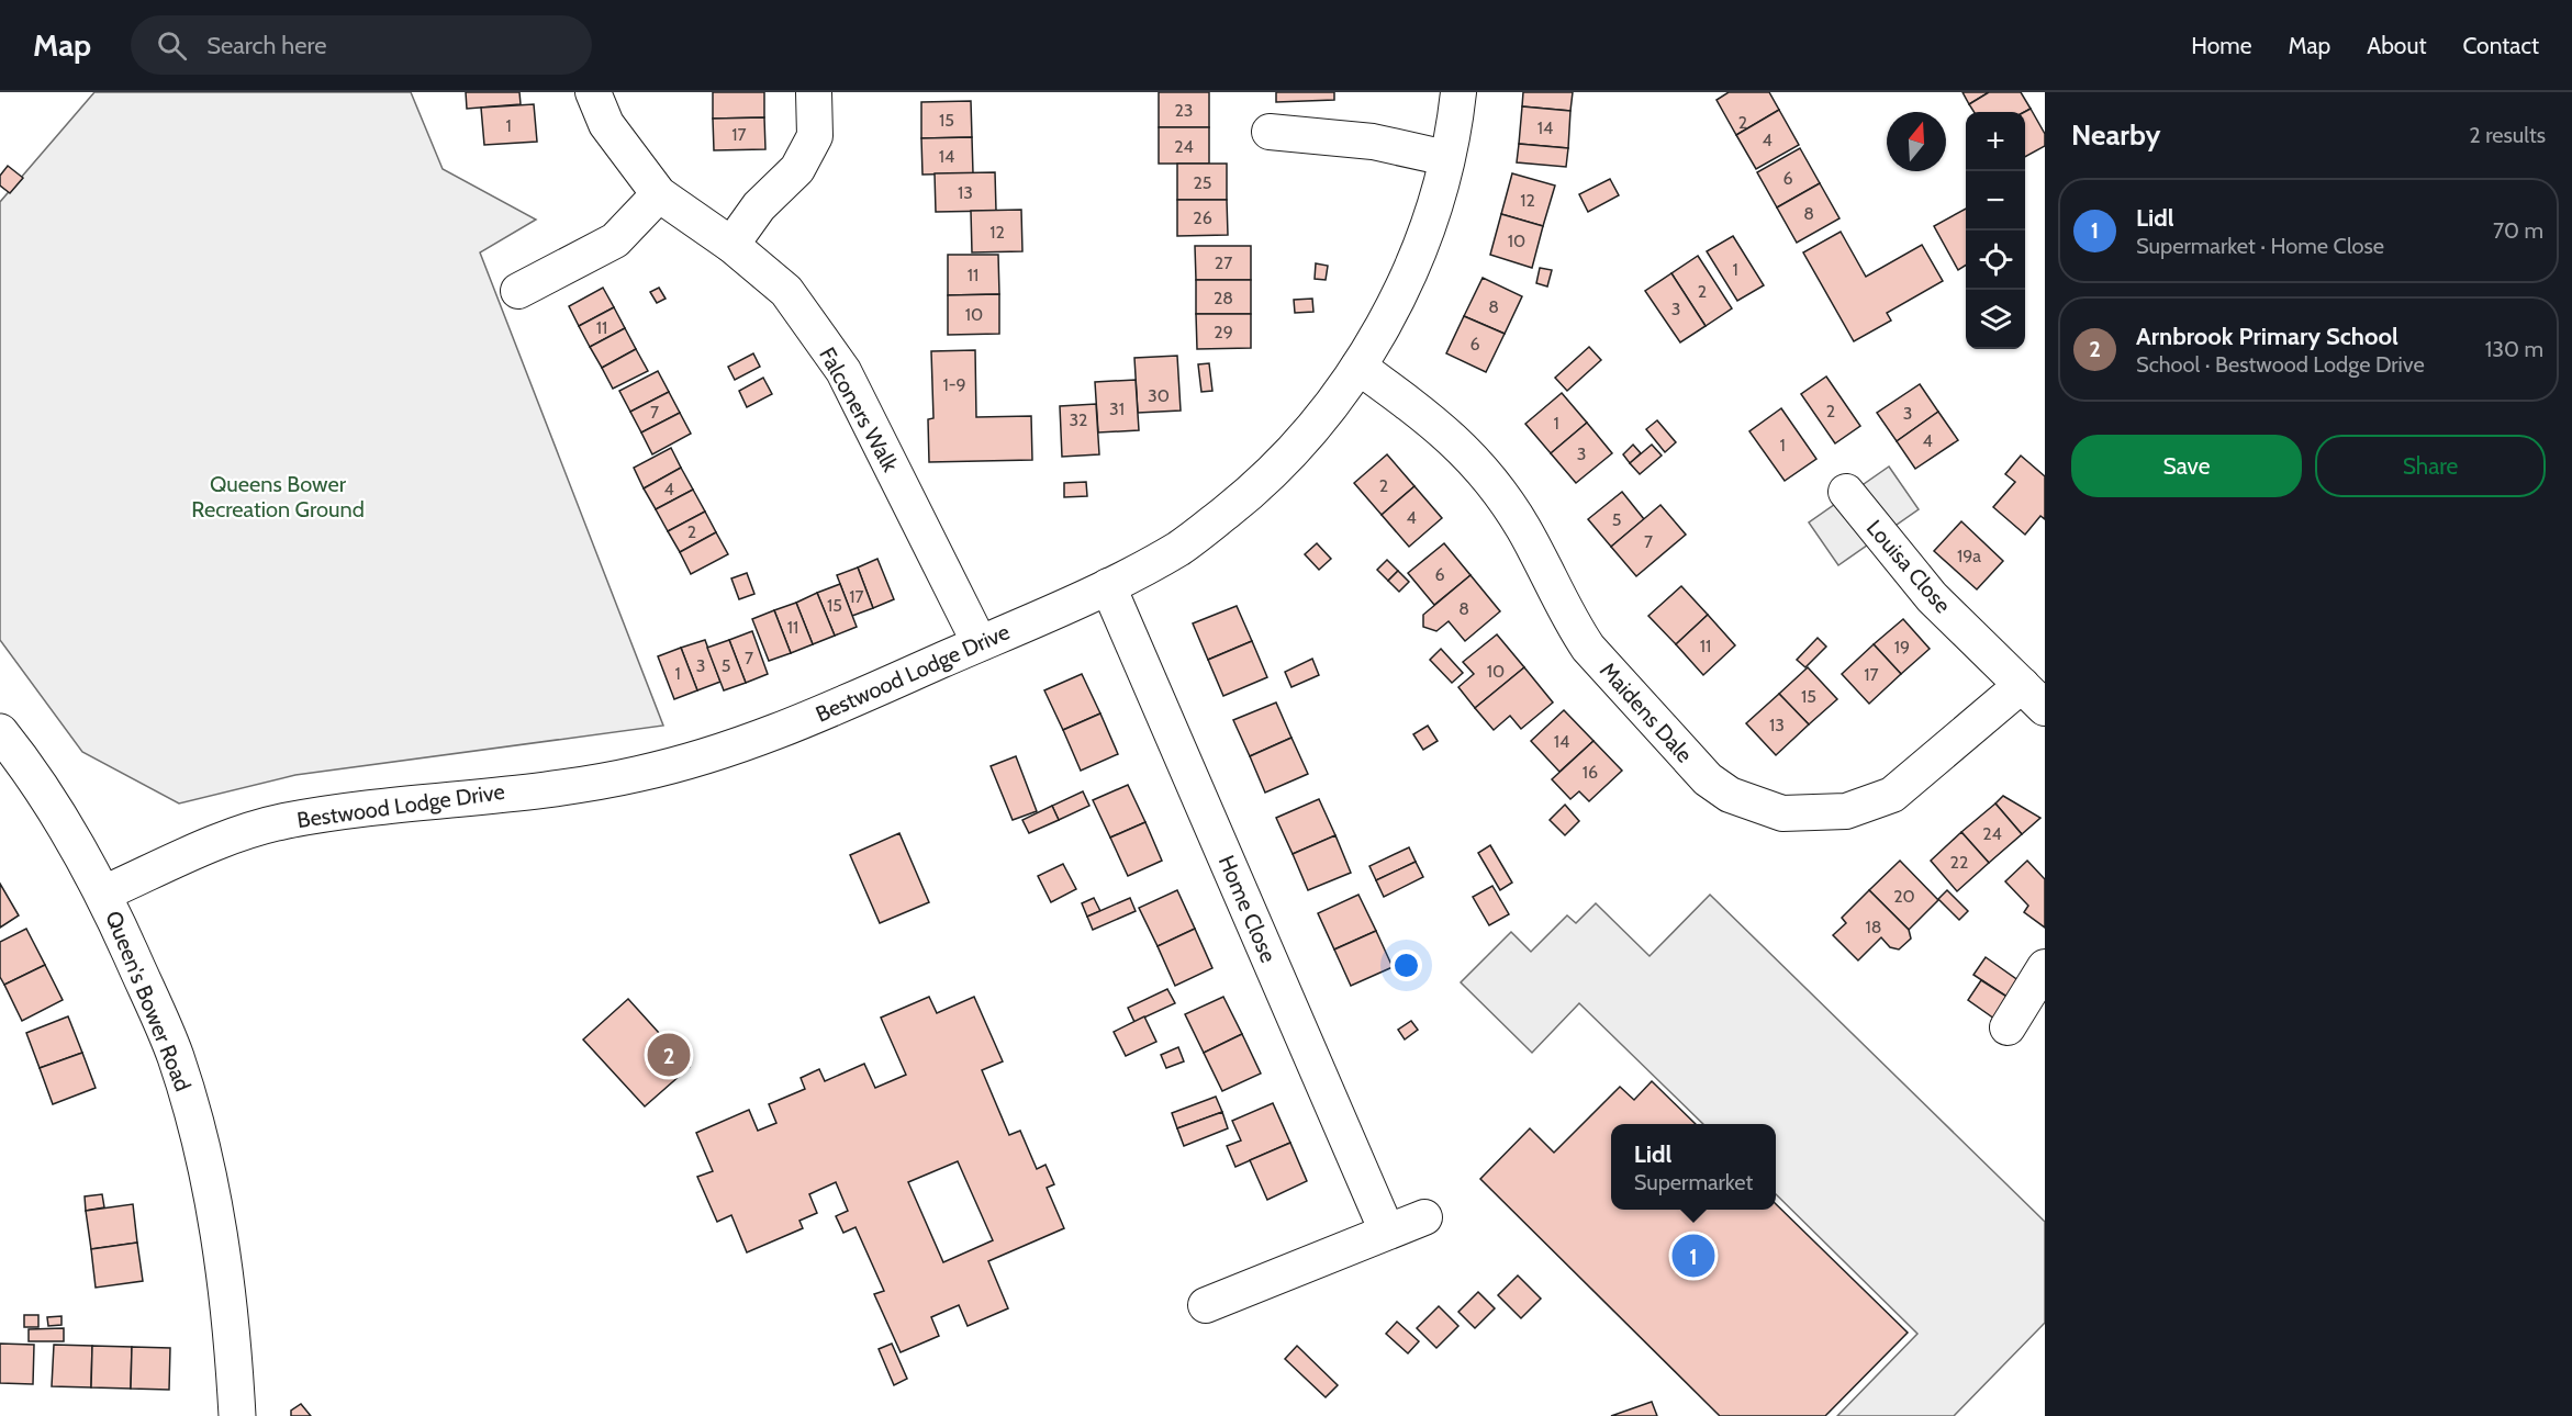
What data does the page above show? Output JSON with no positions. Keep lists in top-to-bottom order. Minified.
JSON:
{"streets":{"street":["Falconers Walk","Louisa Close","Bestwood Lodge Drive","Maidens Dale","Home Close","Queen's Bower Road"]},"crossings":[["Falconers Walk","Bestwood Lodge Drive"],["Louisa Close","Maidens Dale"],["Bestwood Lodge Drive","Maidens Dale"],["Bestwood Lodge Drive","Home Close"],["Bestwood Lodge Drive","Queen's Bower Road"]],"parks":["Queens Bower Recreation Ground"],"house_numbers":["23","15","2","1","14","17","4","24","14","6","25","13","12","8","26","12","10","27","1","11","2","28","8","3","10","11","29","6","1-9","30","31","2","7","3","32","1","4","1","3","2","4","4","5","2","7","19a","6","17","15","8","11","11","19","7","3","5","10","1","17","15","13","14","16","24","22","20","18"],"north":"top","page":{"header":"Map","search":"Search here","nav":["Home","Map","About","Contact"],"heading":["Nearby","2 results"],"map_buttons":["+","−"],"list":[{"mark":"1","name":"Lidl","note":"Supermarket · Home Close","value":"70 m"},{"mark":"2","name":"Arnbrook Primary School","note":"School · Bestwood Lodge Drive","value":"130 m"}],"buttons":["Save","Share"],"pins":["2","1"],"popup":["Lidl","Supermarket"]}}
